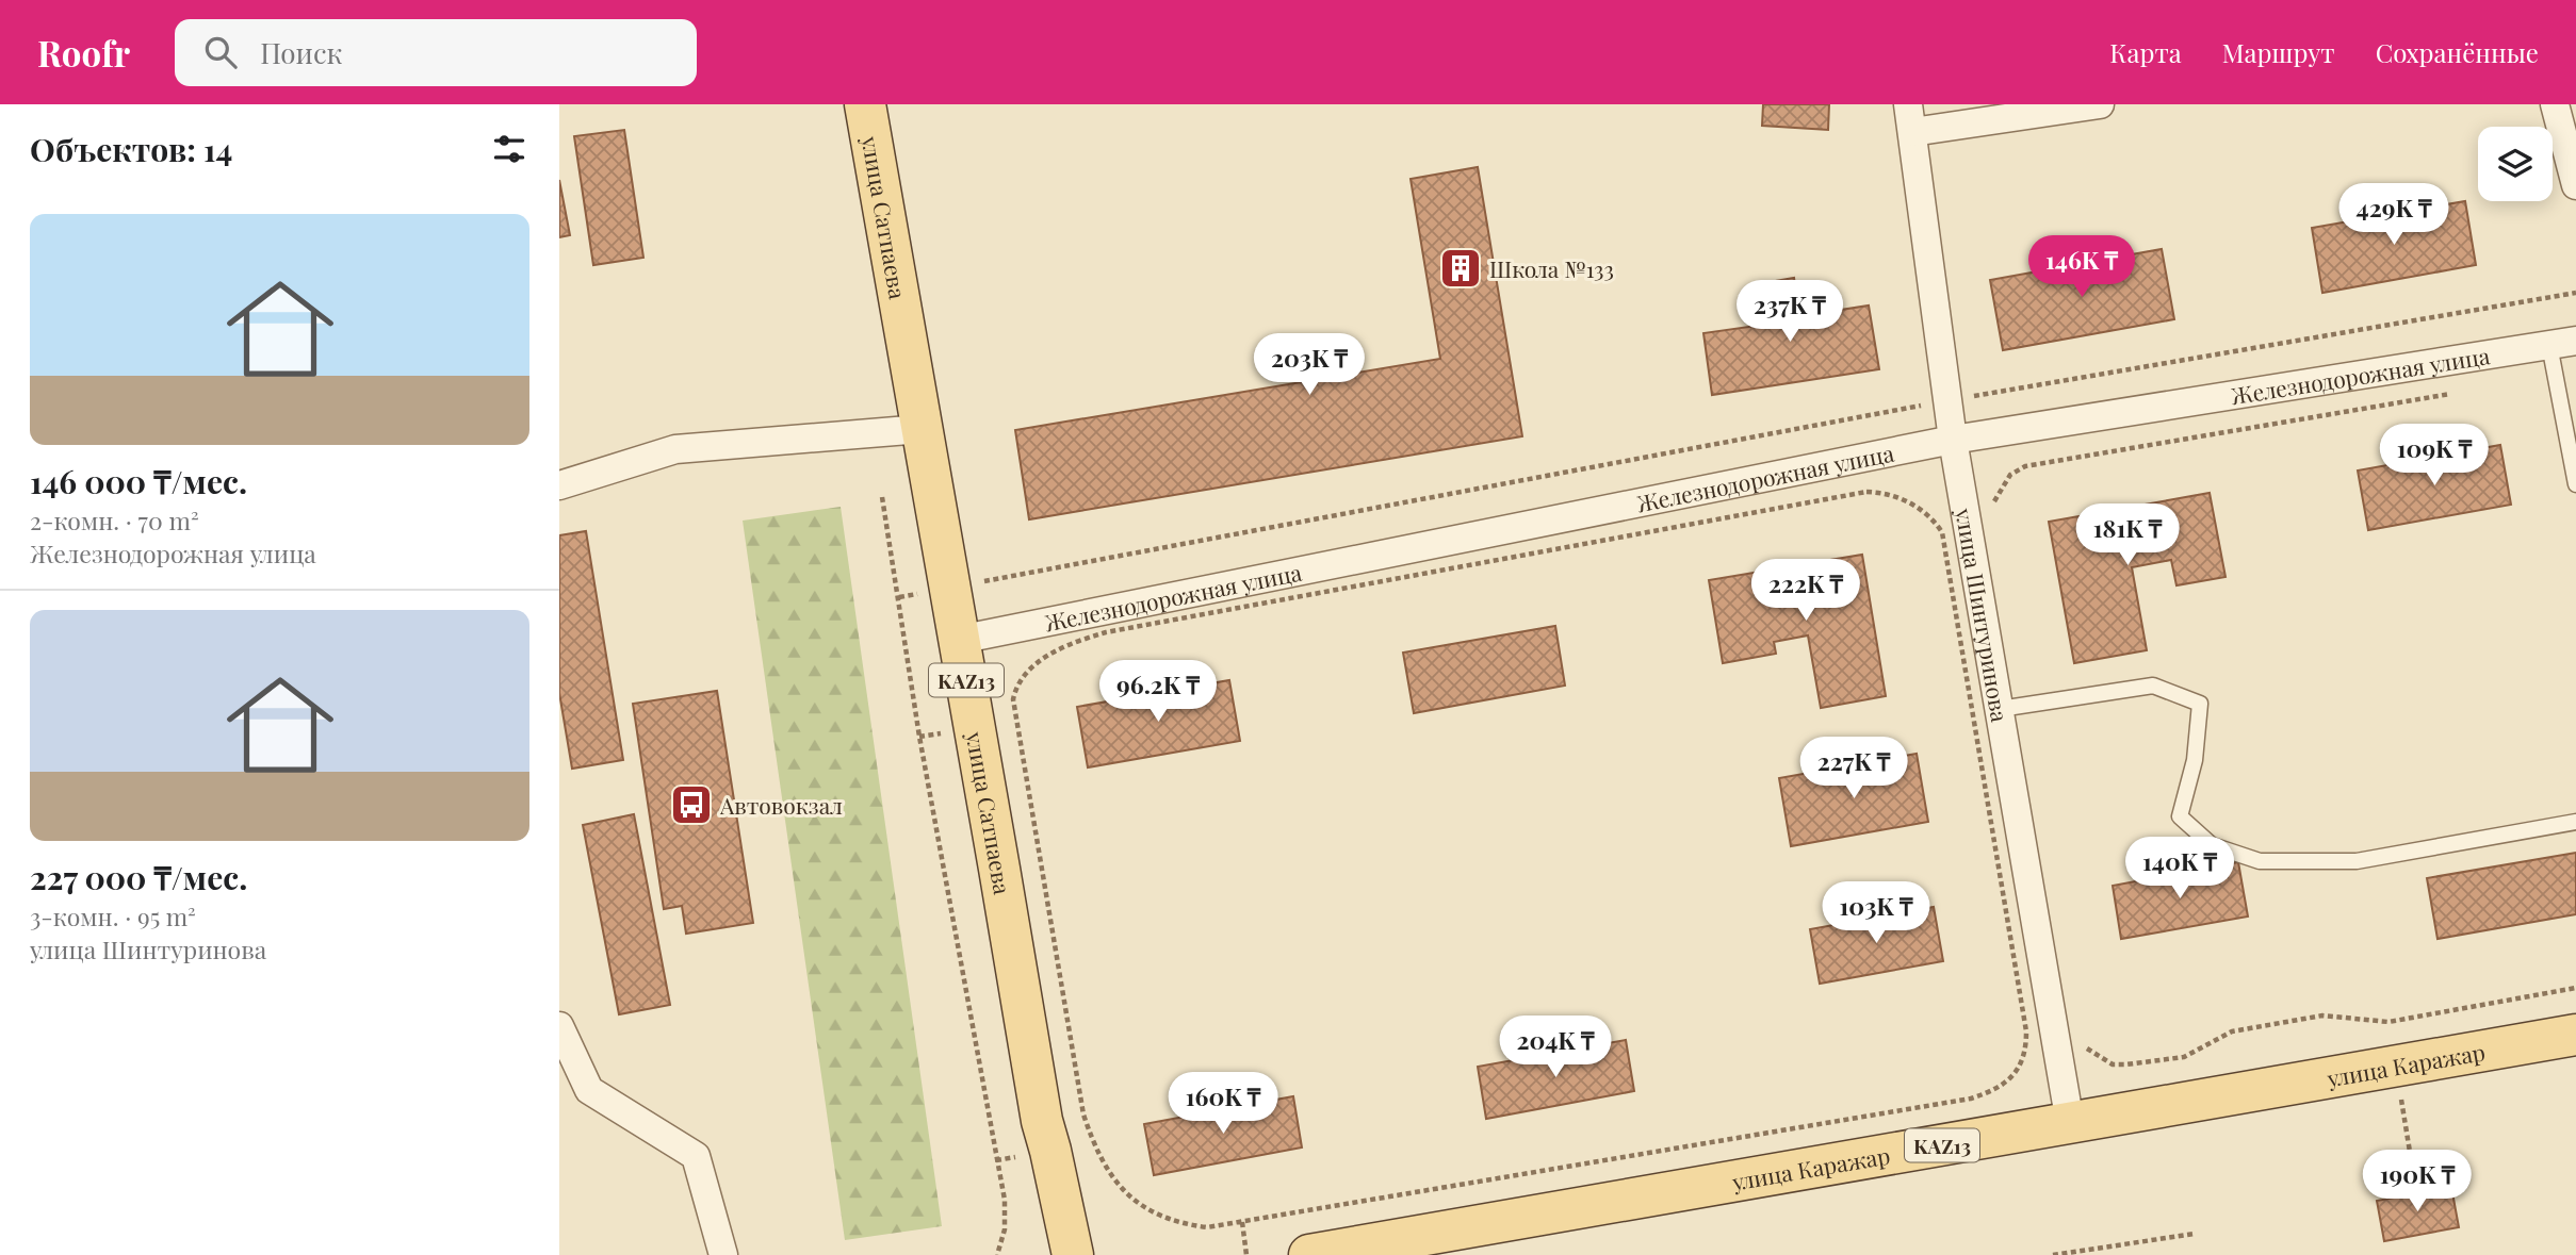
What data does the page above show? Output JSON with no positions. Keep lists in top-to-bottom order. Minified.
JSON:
{"streets":{"main road":["улица Сатпаева","KAZ13","улица Каражар"],"street":["Железнодорожная улица","улица Шинтуринова"]},"crossings":[["улица Сатпаева","Железнодорожная улица"],["Железнодорожная улица","улица Шинтуринова"],["улица Шинтуринова","улица Каражар"]],"places":{"building":["Школа №133"],"bus stop":["Автовокзал"]},"page":{"header":"Roofr","search":"Поиск","nav":["Карта","Маршрут","Сохранённые"],"heading":"Объектов: 14","price":["429K ₸","146K ₸","237K ₸","203K ₸","109K ₸","181K ₸","222K ₸","96.2K ₸","227K ₸","140K ₸","103K ₸","204K ₸","160K ₸","190K ₸"],"list":[{"name":"146 000 ₸/мес.","note":"2-комн. · 70 m² · Железнодорожная улица"},{"name":"227 000 ₸/мес.","note":"3-комн. · 95 m² · улица Шинтуринова"}]}}
